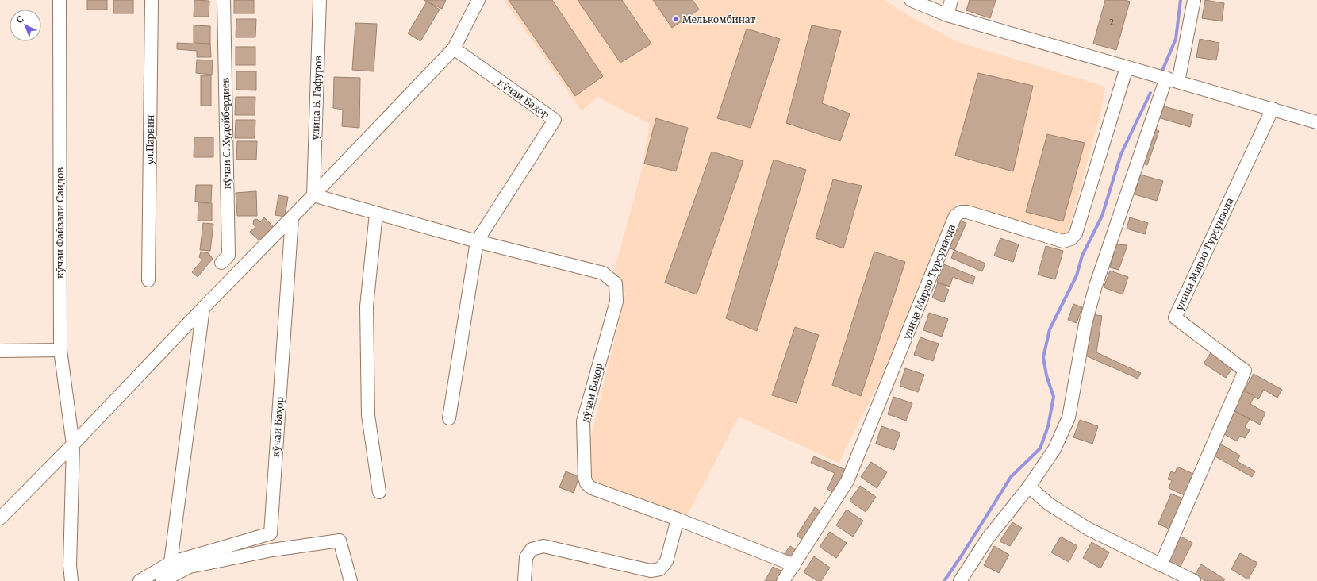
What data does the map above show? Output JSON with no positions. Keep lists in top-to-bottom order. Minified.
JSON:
{"streets":{"street":["улица Б. Гафуров","кӯчаи Баҳор","кӯчаи С. Худойбердиев","ул.Парвин","кӯчаи Файзали Саидов","улица Мирзо Турсунзода"]},"crossings":[["улица Б. Гафуров","кӯчаи Баҳор"],["кӯчаи Баҳор","улица Мирзо Турсунзода"]],"places":["Мелькомбинат"],"house_numbers":["2"],"north":"top left"}
